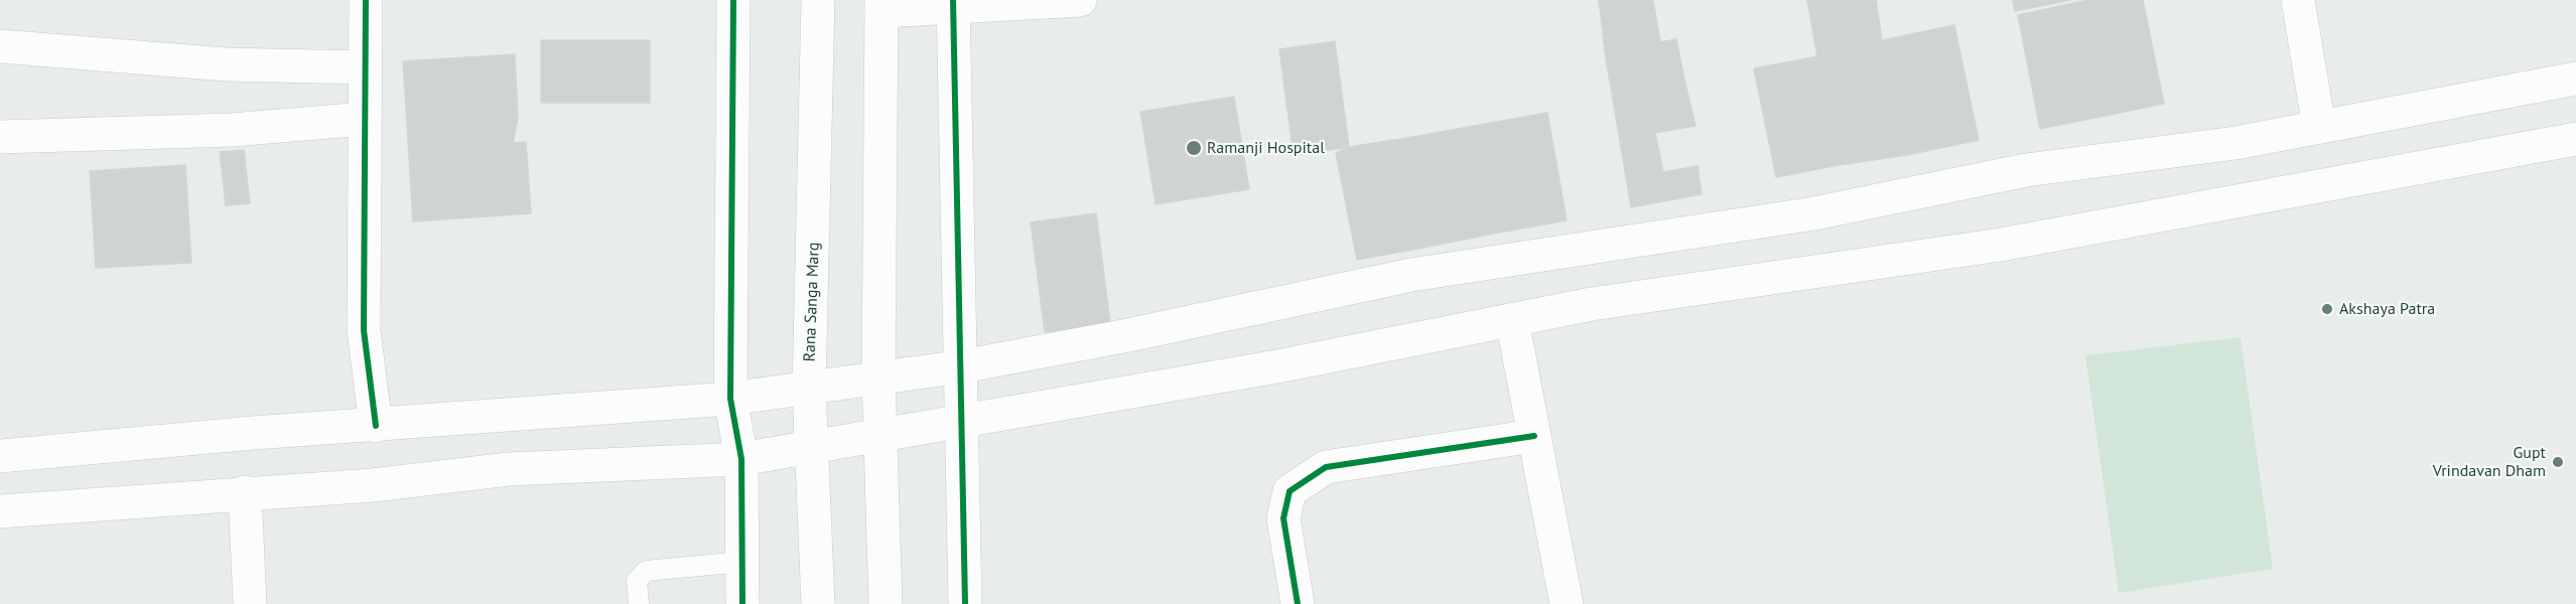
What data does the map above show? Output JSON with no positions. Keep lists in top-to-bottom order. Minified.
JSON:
{"streets":{"main road":["Rana Sanga Marg"]},"places":["Ramanji Hospital","Akshaya Patra","Gupt Vrindavan Dham"]}
